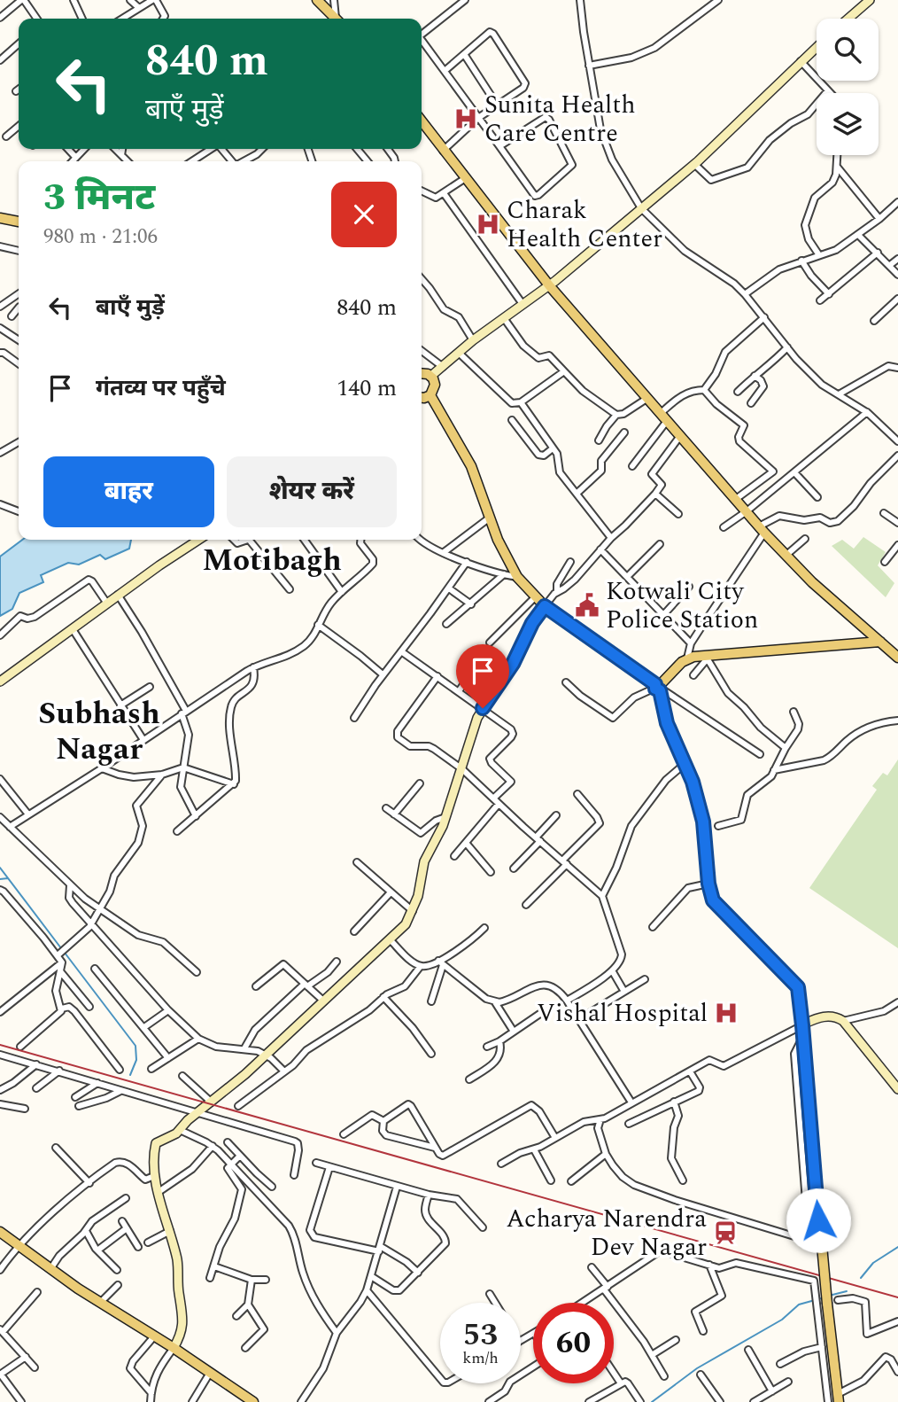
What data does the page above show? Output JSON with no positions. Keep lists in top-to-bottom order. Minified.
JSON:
{"districts":["Motibagh","Subhash Nagar"],"places":{"hospital":["Sunita Health Care Centre","Charak Health Center","Vishal Hospital"],"public building":["Kotwali City Police Station"],"station":["Acharya Narendra Dev Nagar"]},"page":{"turn":["840 m","बाएँ मुड़ें"],"heading":["3 मिनट","980 m · 21:06"],"list":[{"name":"बाएँ मुड़ें","value":"840 m"},{"name":"गंतव्य पर पहुँचे","value":"140 m"}],"buttons":["बाहर","शेयर करें"],"speed":"53 km/h","limit":"60"}}
